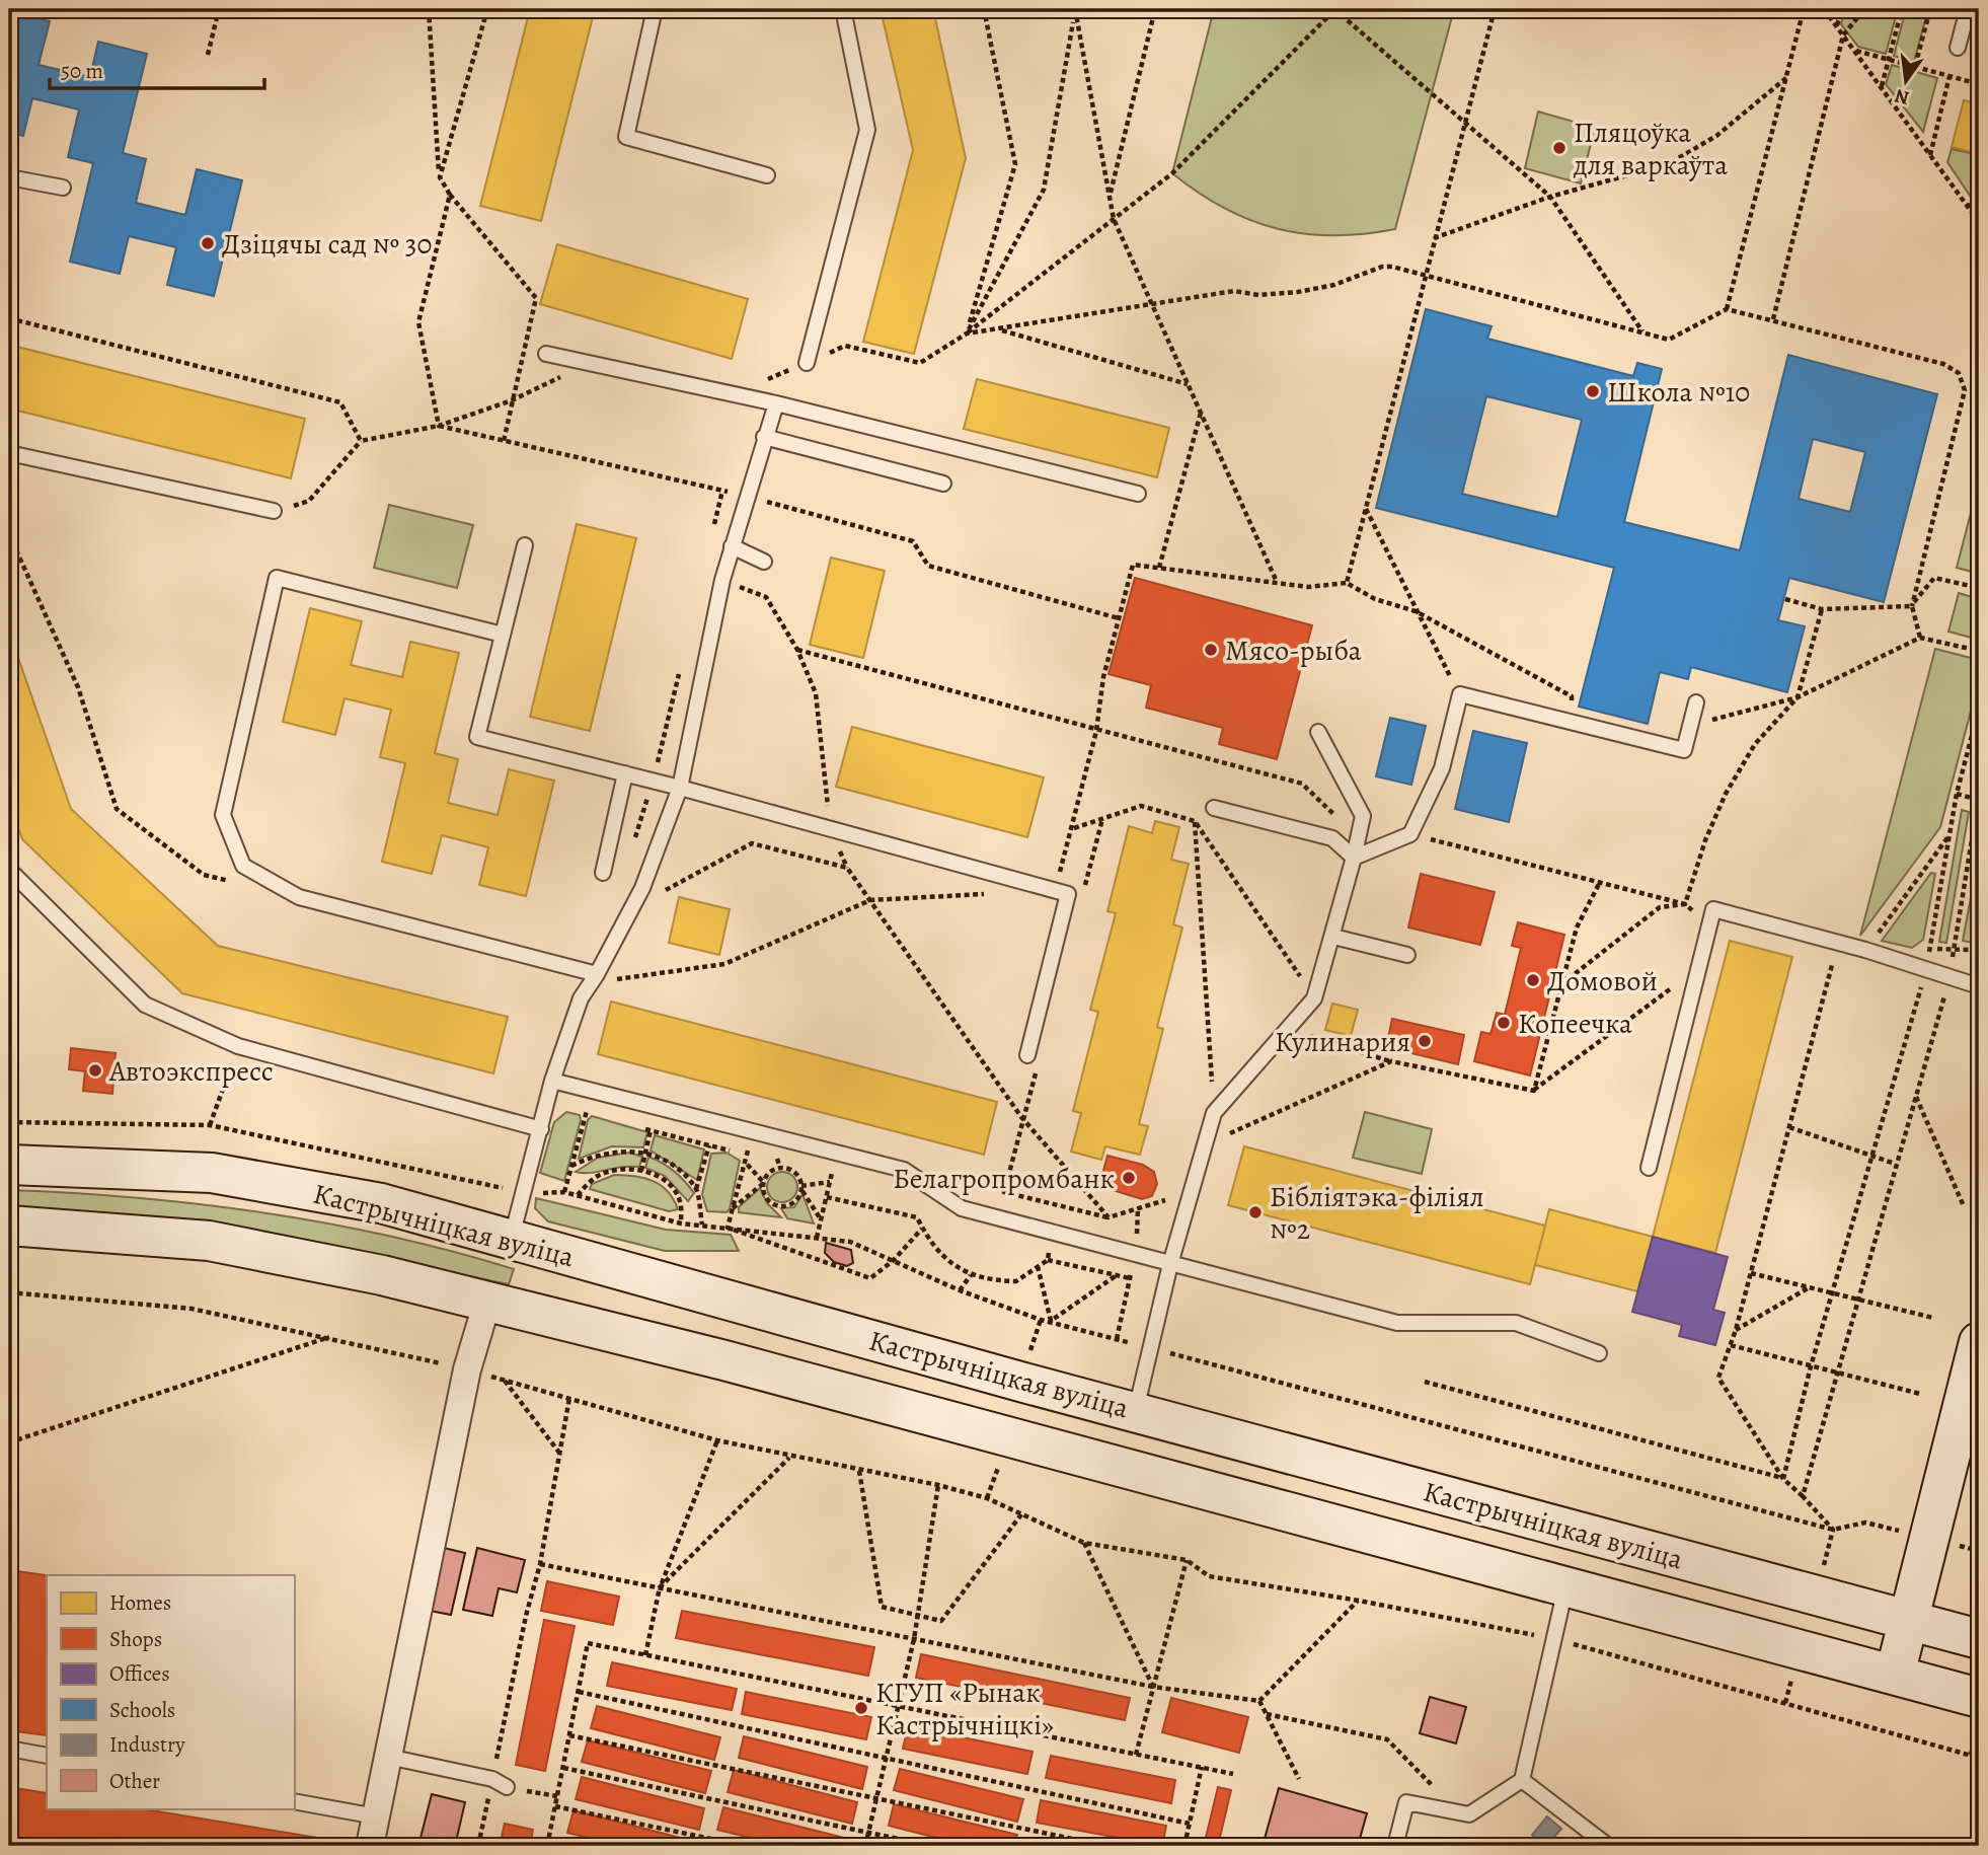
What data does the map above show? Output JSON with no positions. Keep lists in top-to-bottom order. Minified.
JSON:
{"streets":{"main road":["Кастрычніцкая вуліца"]},"places":["Пляцоўка для варкаўта","Дзіцячы сад № 30","Школа №10","Мясо-рыба","Домовой","Копеечка","Кулинария","Автоэкспресс","Белагропромбанк","Бібліятэка-філіял №2","КГУП «Рынак Кастрычніцкі»"],"legend":["Homes","Shops","Offices","Schools","Industry","Other"],"scale_bar":"50 m","north":"bottom"}
